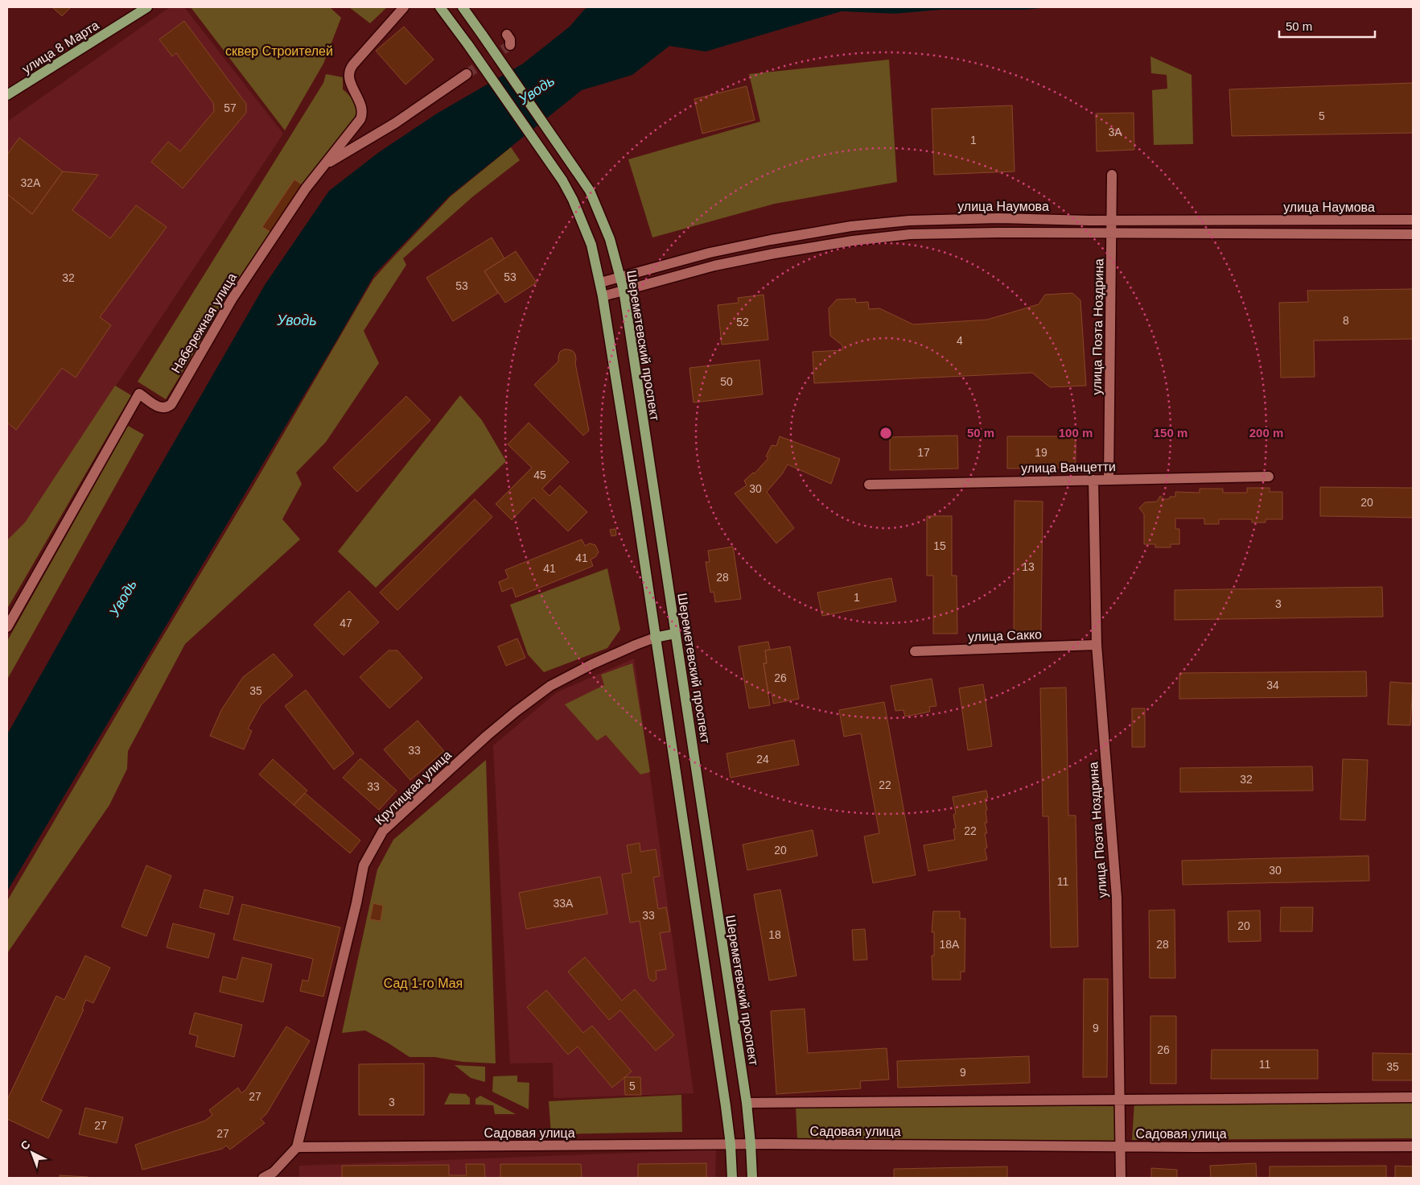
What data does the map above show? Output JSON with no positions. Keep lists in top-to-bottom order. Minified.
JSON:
{"streets":{"main road":["улица 8 Марта","Шереметевский проспект","Крутицкая улица"],"street":["улица Наумова","Набережная улица","улица Поэта Ноздрина","улица Ванцетти","улица Сакко","Садовая улица"]},"crossings":[["улица Наумова","улица Поэта Ноздрина"],["улица Наумова","Шереметевский проспект"],["улица Поэта Ноздрина","улица Ванцетти"],["улица Поэта Ноздрина","улица Сакко"],["улица Поэта Ноздрина","Садовая улица"],["Шереметевский проспект","Крутицкая улица"],["Шереметевский проспект","Садовая улица"],["Крутицкая улица","Садовая улица"]],"water":["Уводь"],"parks":["сквер Строителей","Сад 1-го Мая"],"house_numbers":["57","5","3А","1","32А","53","32","53","8","52","4","50","17","19","45","30","20","15","41","13","41","28","1","3","47","26","34","35","33","24","32","22","33","22","20","30","11","33А","33","20","18","18А","28","9","26","11","35","9","5","27","3","27","27"],"scale_bar":"50 m","north":"top left","rings":["50 m","100 m","150 m","200 m"]}
